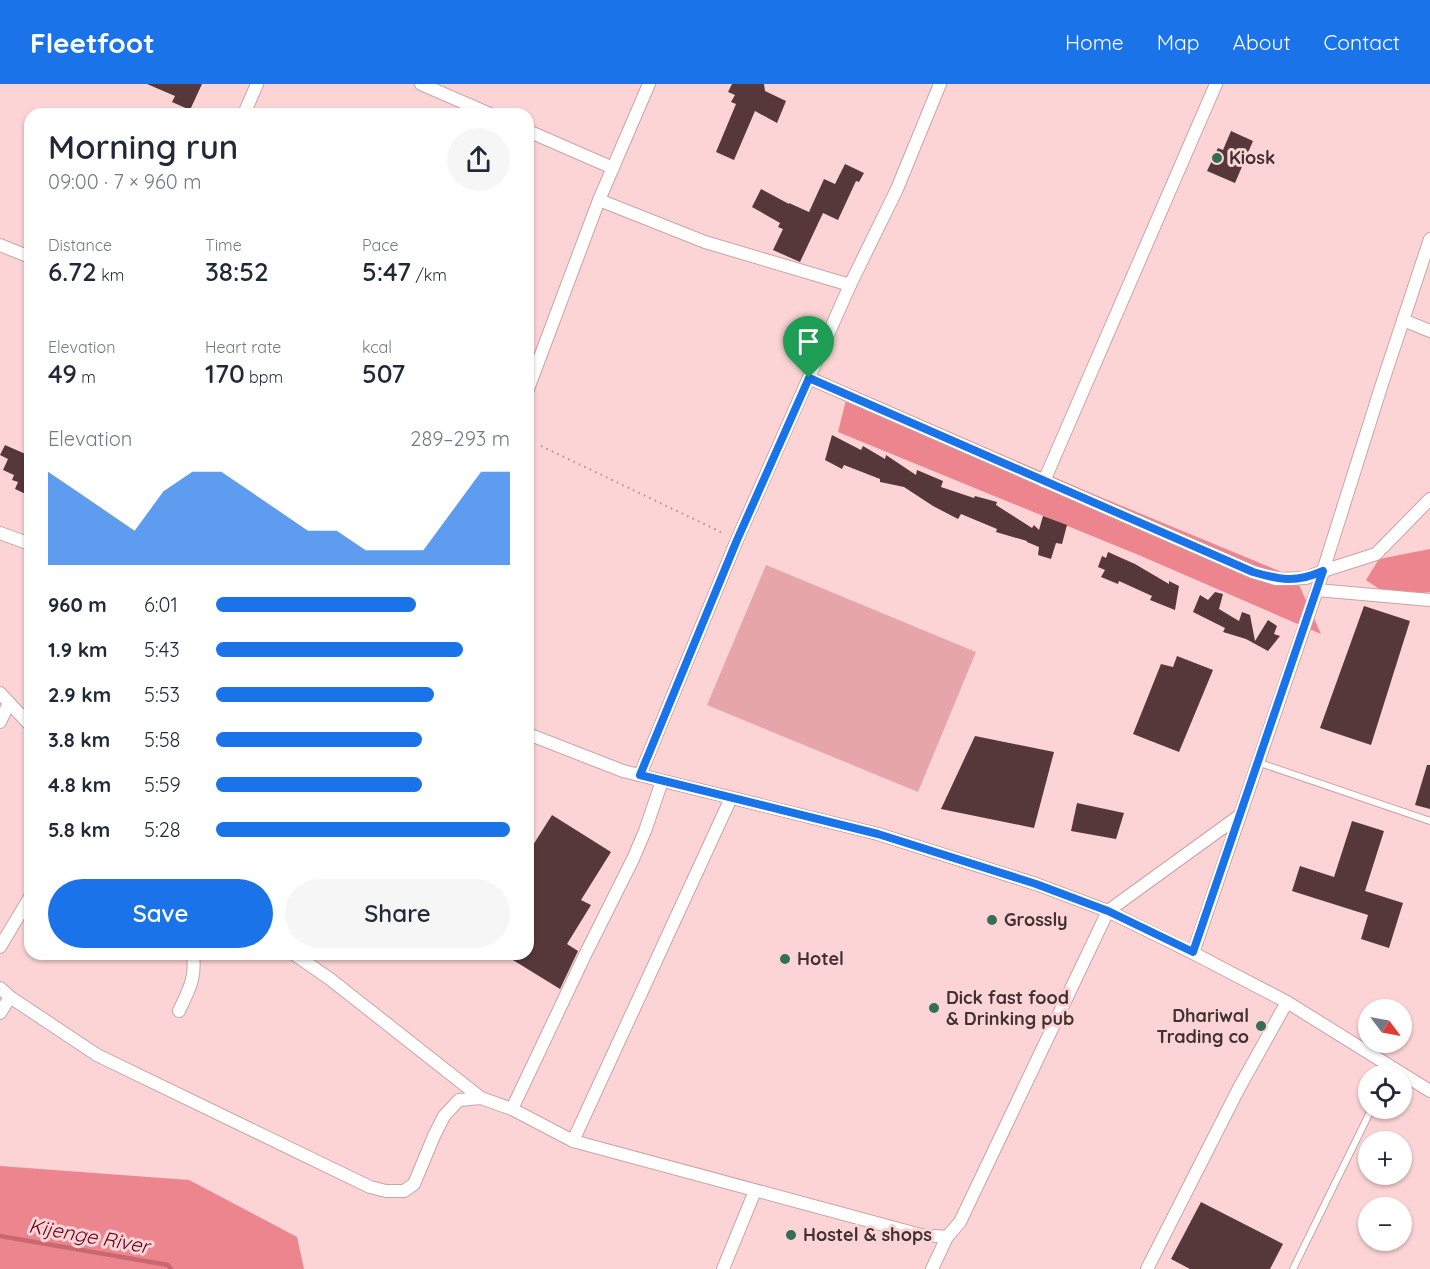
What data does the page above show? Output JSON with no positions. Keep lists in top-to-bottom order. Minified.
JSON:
{"water":["Kijenge River"],"places":["Kiosk","Grossly","Hotel","Dick fast food & Drinking pub","Dhariwal Trading co","Hostel & shops"],"north":"bottom right","page":{"header":"Fleetfoot","nav":["Home","Map","About","Contact"],"heading":["Morning run","09:00 · 7 × 960 m"],"stats":[["Distance","6.72 km"],["Time","38:52"],["Pace","5:47 /km"],["Elevation","49 m"],["Heart rate","170 bpm"],["kcal","507"]],"chart":["Elevation","289–293 m"],"list":[{"name":"960 m","note":"6:01"},{"name":"1.9 km","note":"5:43"},{"name":"2.9 km","note":"5:53"},{"name":"3.8 km","note":"5:58"},{"name":"4.8 km","note":"5:59"},{"name":"5.8 km","note":"5:28"}],"buttons":["Save","Share"],"map_buttons":["+","−"]}}
